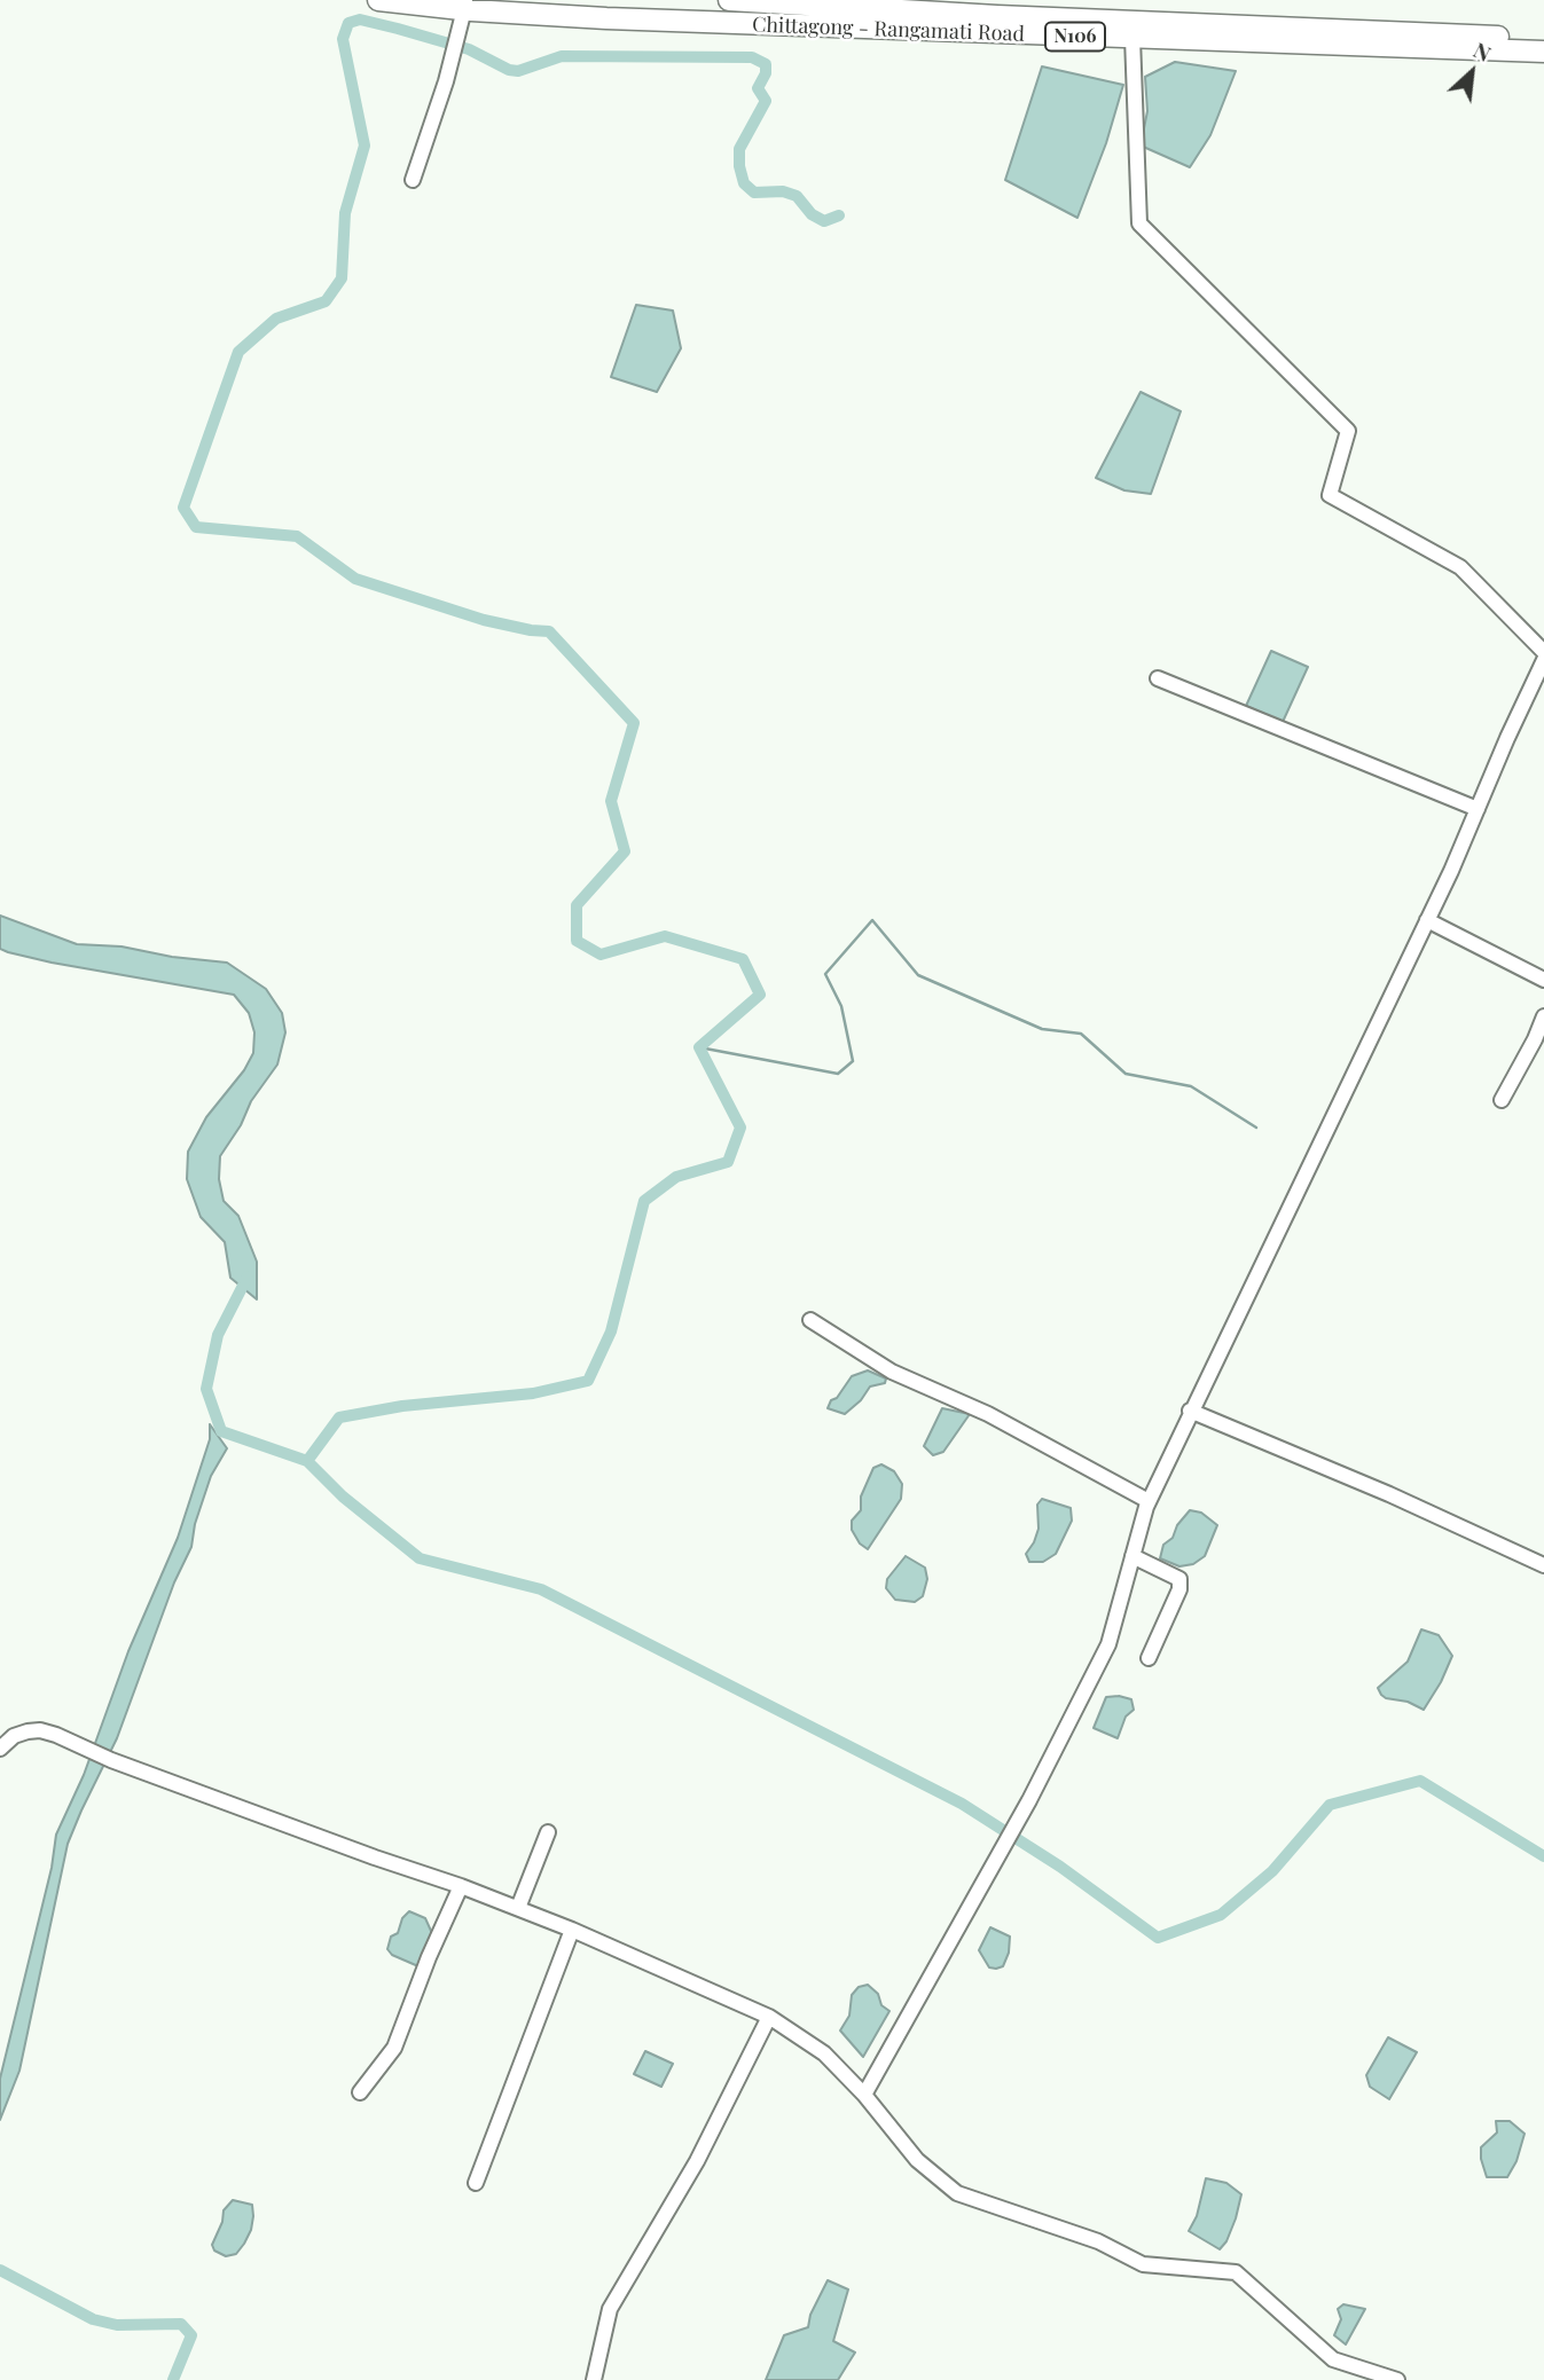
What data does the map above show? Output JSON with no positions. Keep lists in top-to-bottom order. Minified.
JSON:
{"streets":{"highway":["Chittagong - Rangamati Road","N106"]},"north":"top right"}
